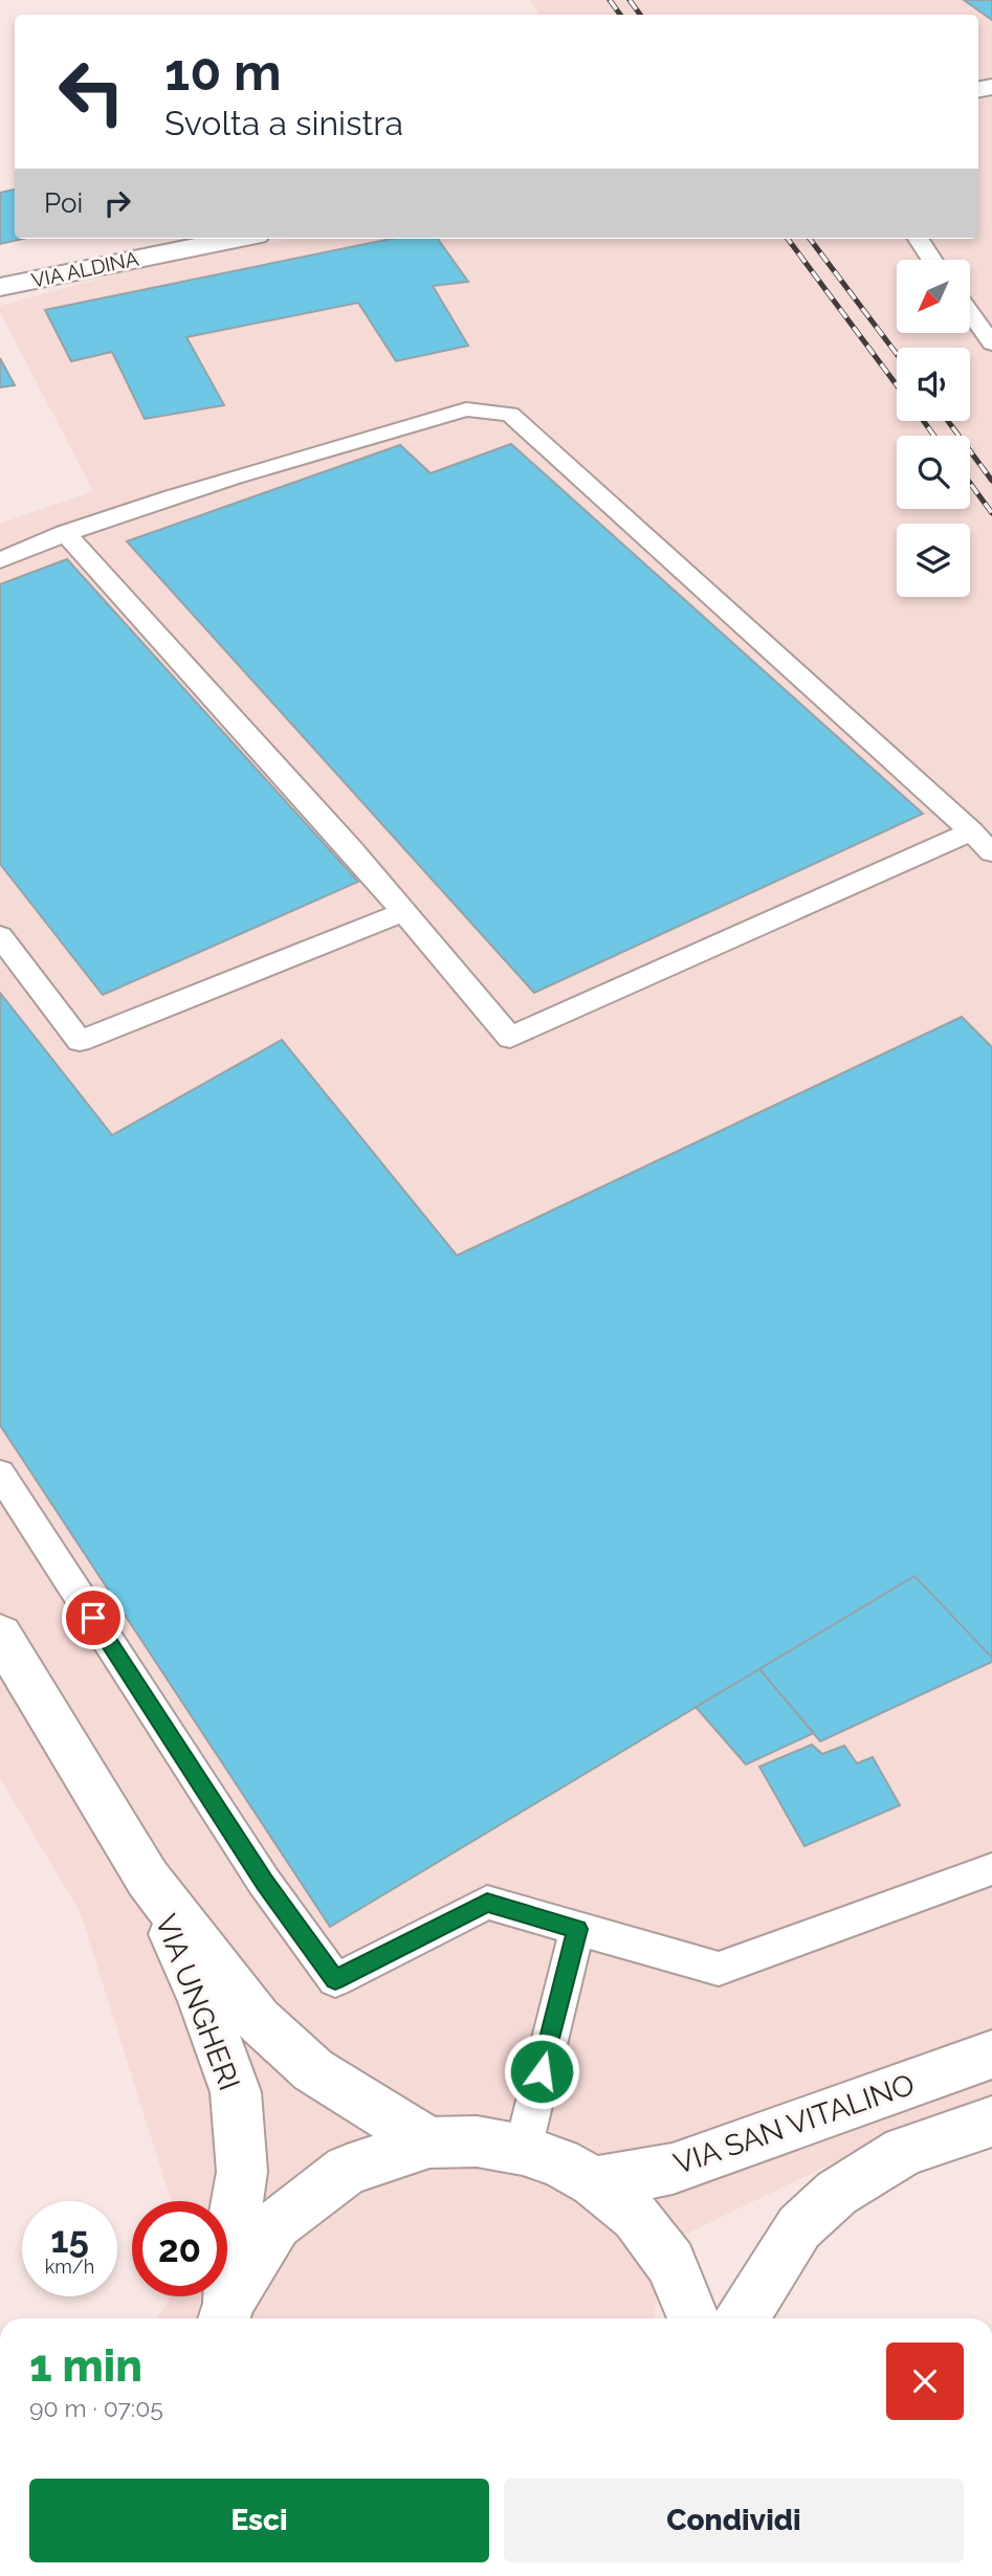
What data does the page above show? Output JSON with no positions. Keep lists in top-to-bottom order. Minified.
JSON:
{"streets":{"street":["VIA ALDINA","VIA UNGHERI","VIA SAN VITALINO"]},"north":"bottom left","page":{"turn":["10 m","Svolta a sinistra"],"then":"Poi","speed":"15 km/h","limit":"20","heading":["1 min","90 m · 07:05"],"buttons":["Esci","Condividi"]}}
